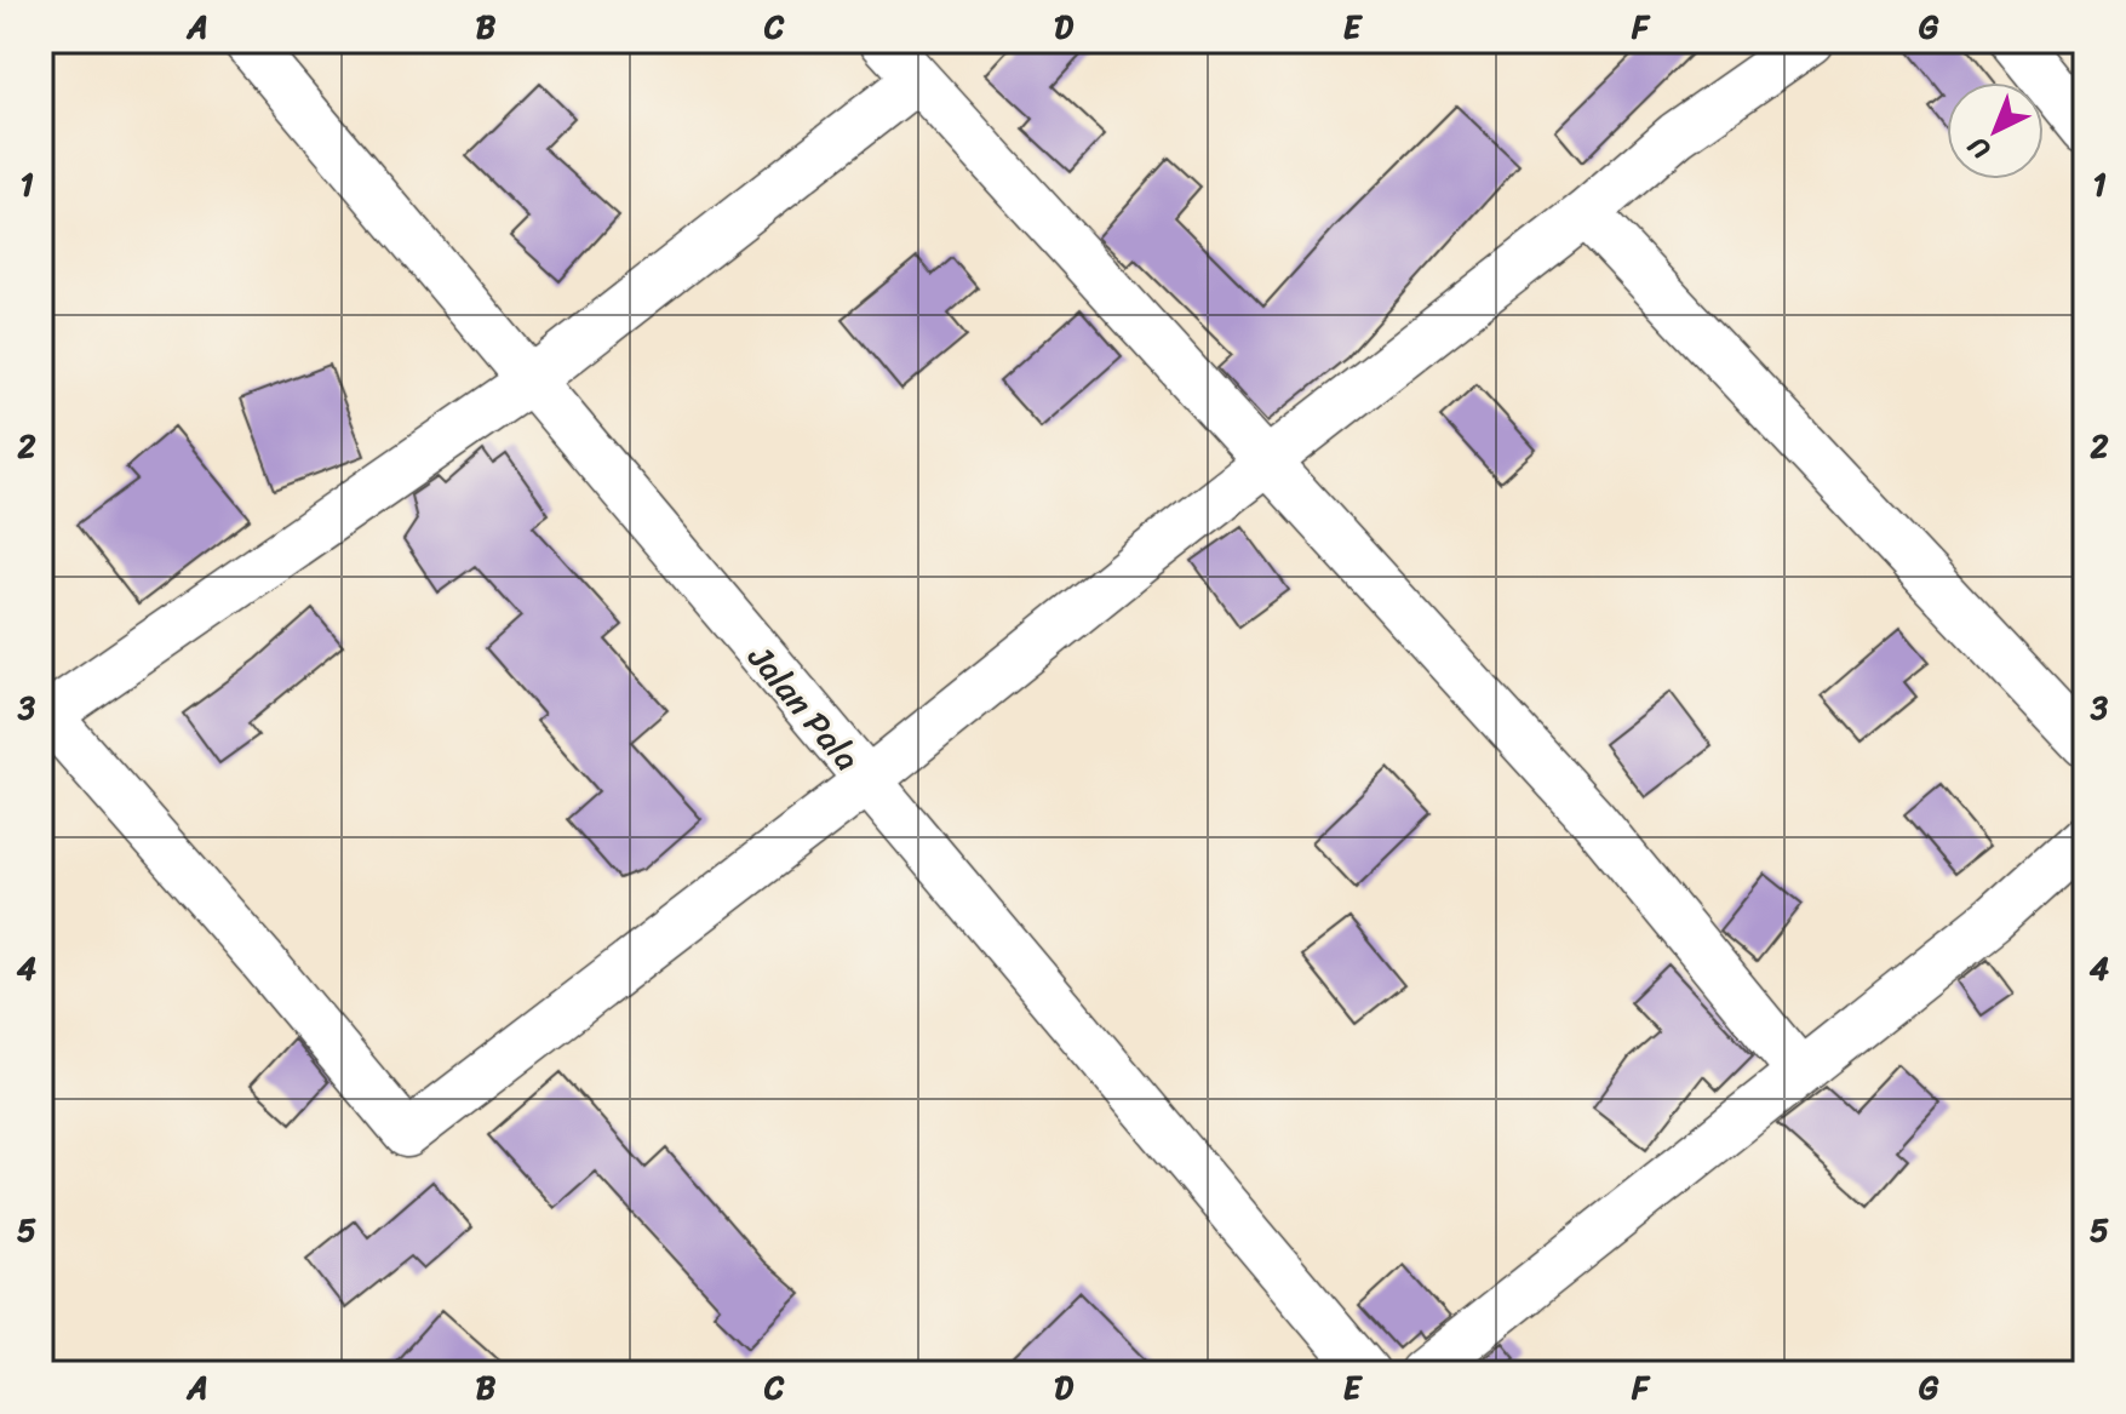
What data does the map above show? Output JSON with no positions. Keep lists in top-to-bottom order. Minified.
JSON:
{"streets":{"street":["Jalan Pala"]},"north":"bottom left","grid":{"columns":["A","B","C","D","E","F","G"],"rows":["1","2","3","4","5"]}}
